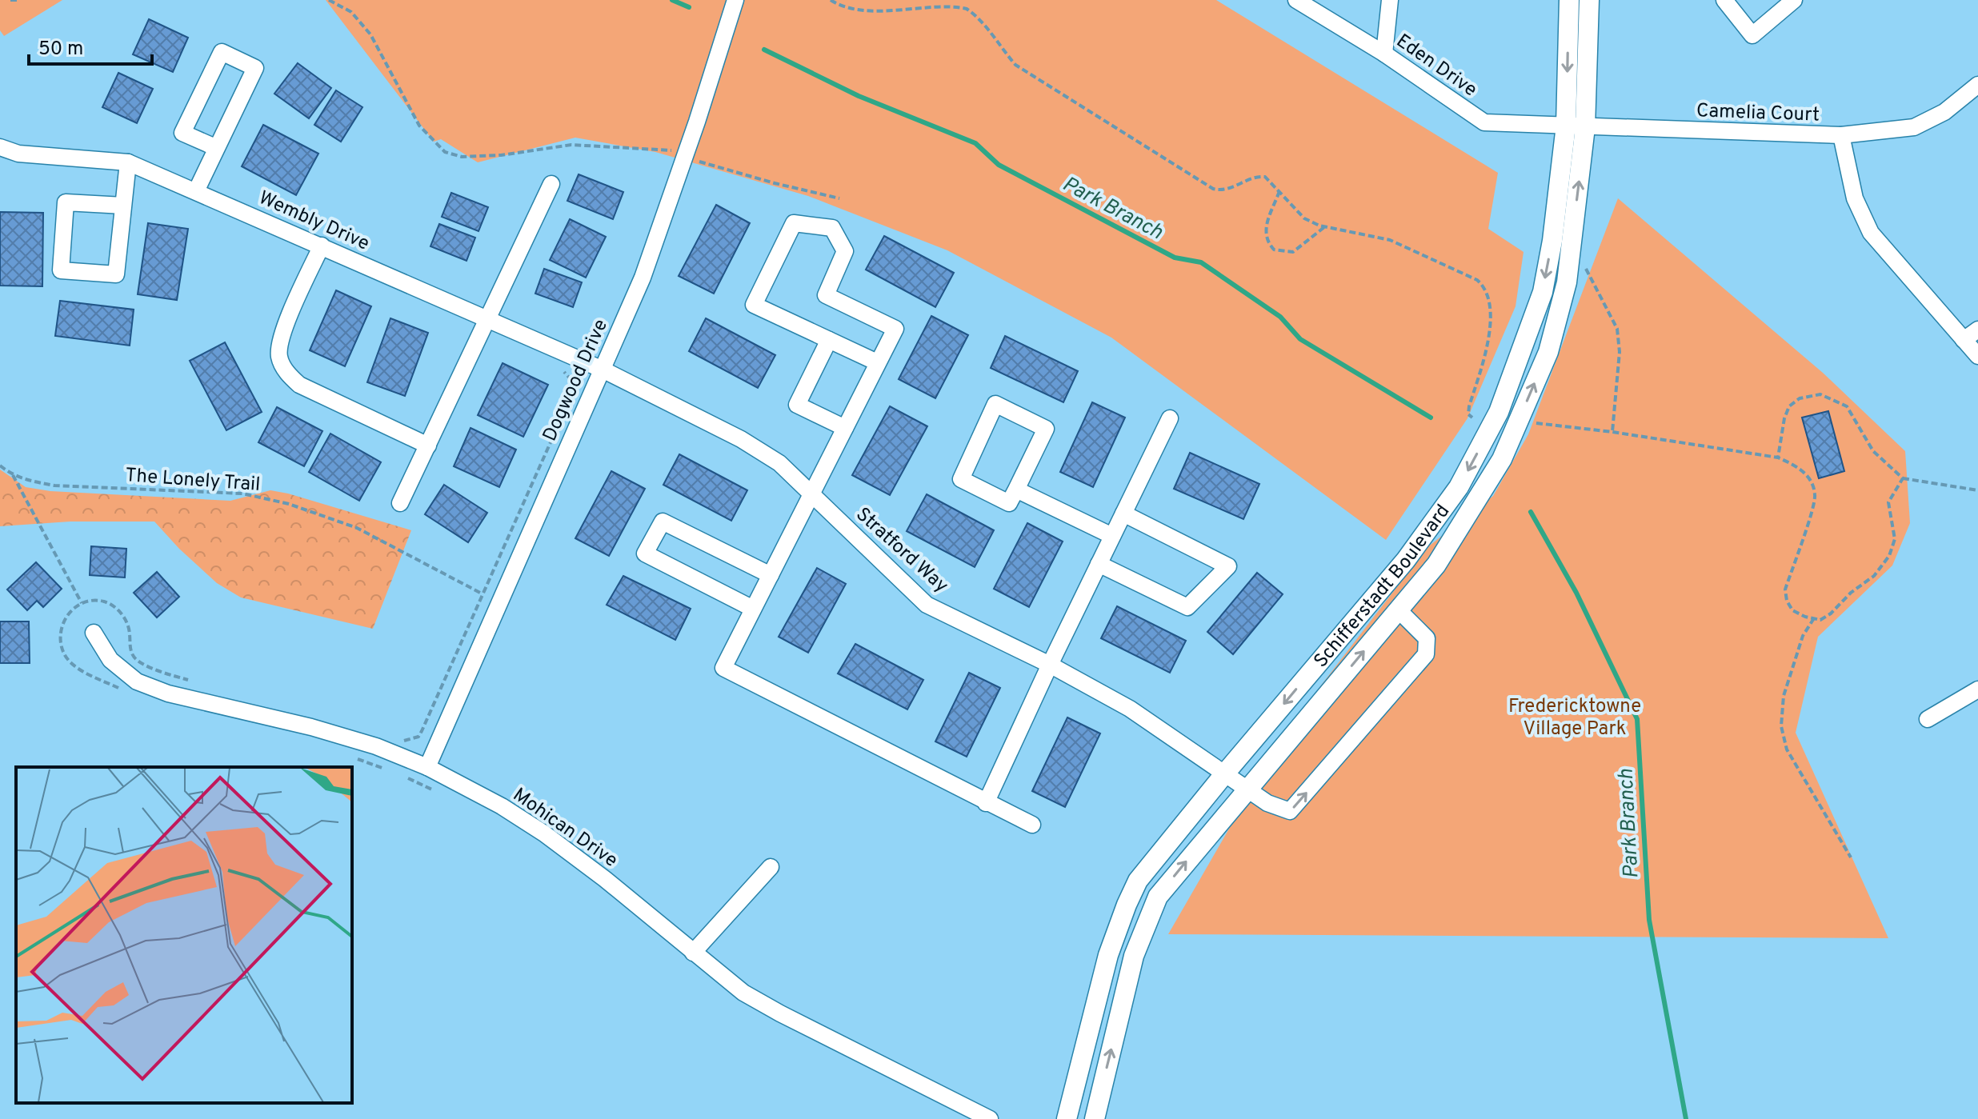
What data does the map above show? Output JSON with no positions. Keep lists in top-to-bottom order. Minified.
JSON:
{"streets":{"main road":["Schifferstadt Boulevard"],"street":["Eden Drive","Camelia Court","Wembly Drive","Dogwood Drive","Stratford Way","Mohican Drive"],"path":["The Lonely Trail"]},"crossings":[["Eden Drive","Camelia Court"],["Eden Drive","Schifferstadt Boulevard"],["Camelia Court","Schifferstadt Boulevard"],["Wembly Drive","Dogwood Drive"],["Wembly Drive","Stratford Way"],["Dogwood Drive","Stratford Way"],["Dogwood Drive","Mohican Drive"],["Stratford Way","Schifferstadt Boulevard"]],"water":["Park Branch"],"parks":["Fredericktowne Village Park"],"scale_bar":"50 m"}
